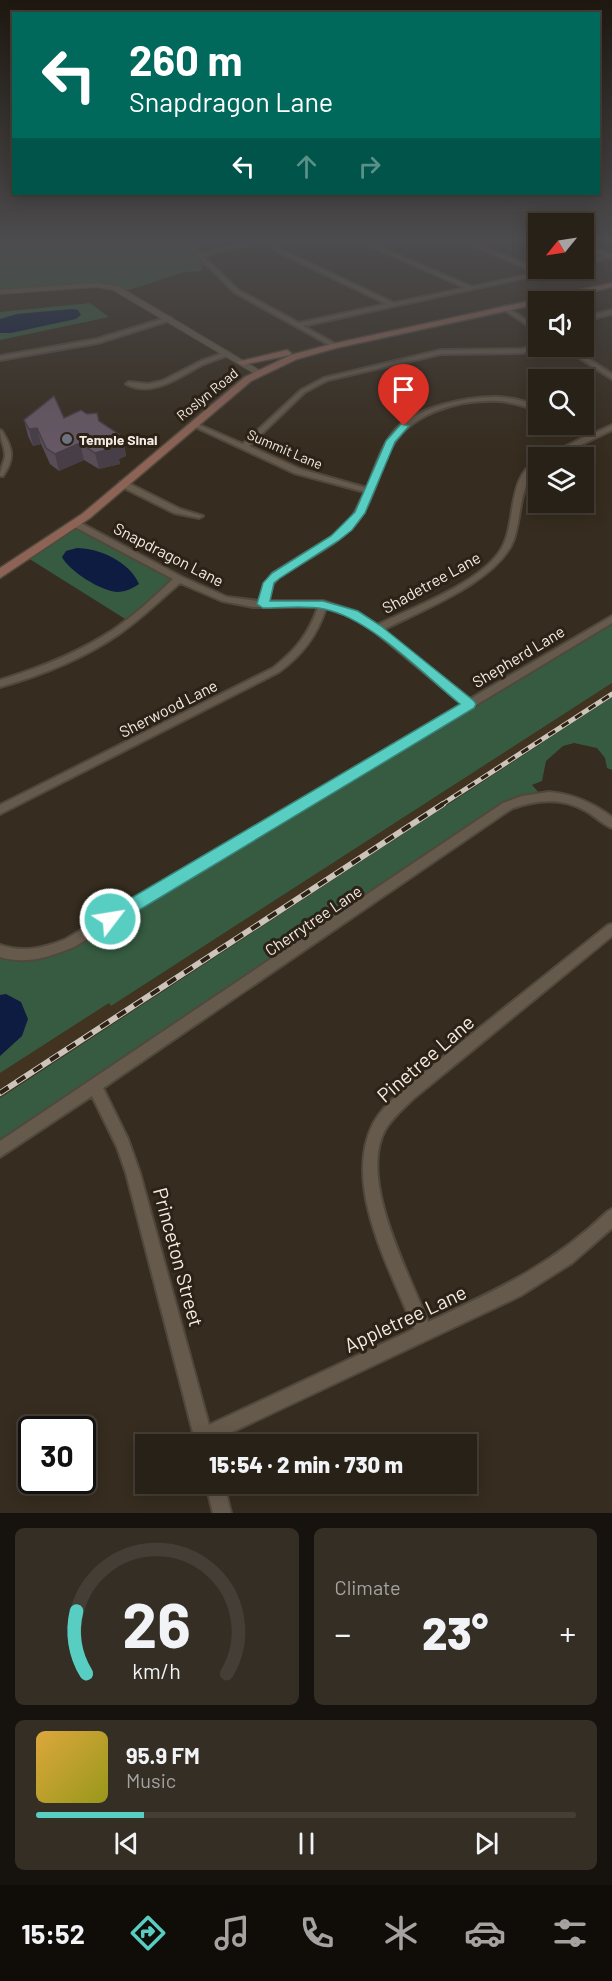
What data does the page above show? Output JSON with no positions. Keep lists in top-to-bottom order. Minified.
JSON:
{"streets":{"main road":["Roslyn Road"],"street":["Summit Lane","Snapdragon Lane","Shadetree Lane","Shepherd Lane","Sherwood Lane","Cherrytree Lane","Pinetree Lane","Princeton Street","Appletree Lane"]},"crossings":[["Roslyn Road","Summit Lane"],["Roslyn Road","Snapdragon Lane"],["Snapdragon Lane","Shadetree Lane"],["Snapdragon Lane","Shepherd Lane"],["Snapdragon Lane","Sherwood Lane"],["Cherrytree Lane","Princeton Street"],["Pinetree Lane","Appletree Lane"]],"places":["Temple Sinai"],"north":"bottom left","page":{"turn":["260 m","Snapdragon Lane"],"limit":"30","trip":"15:54 · 2 min · 730 m","tile":"Climate","heat":["−","23°","+"],"song":["95.9 FM","Music"],"tabs":"15:52","gauge":["26","km/h"]}}
